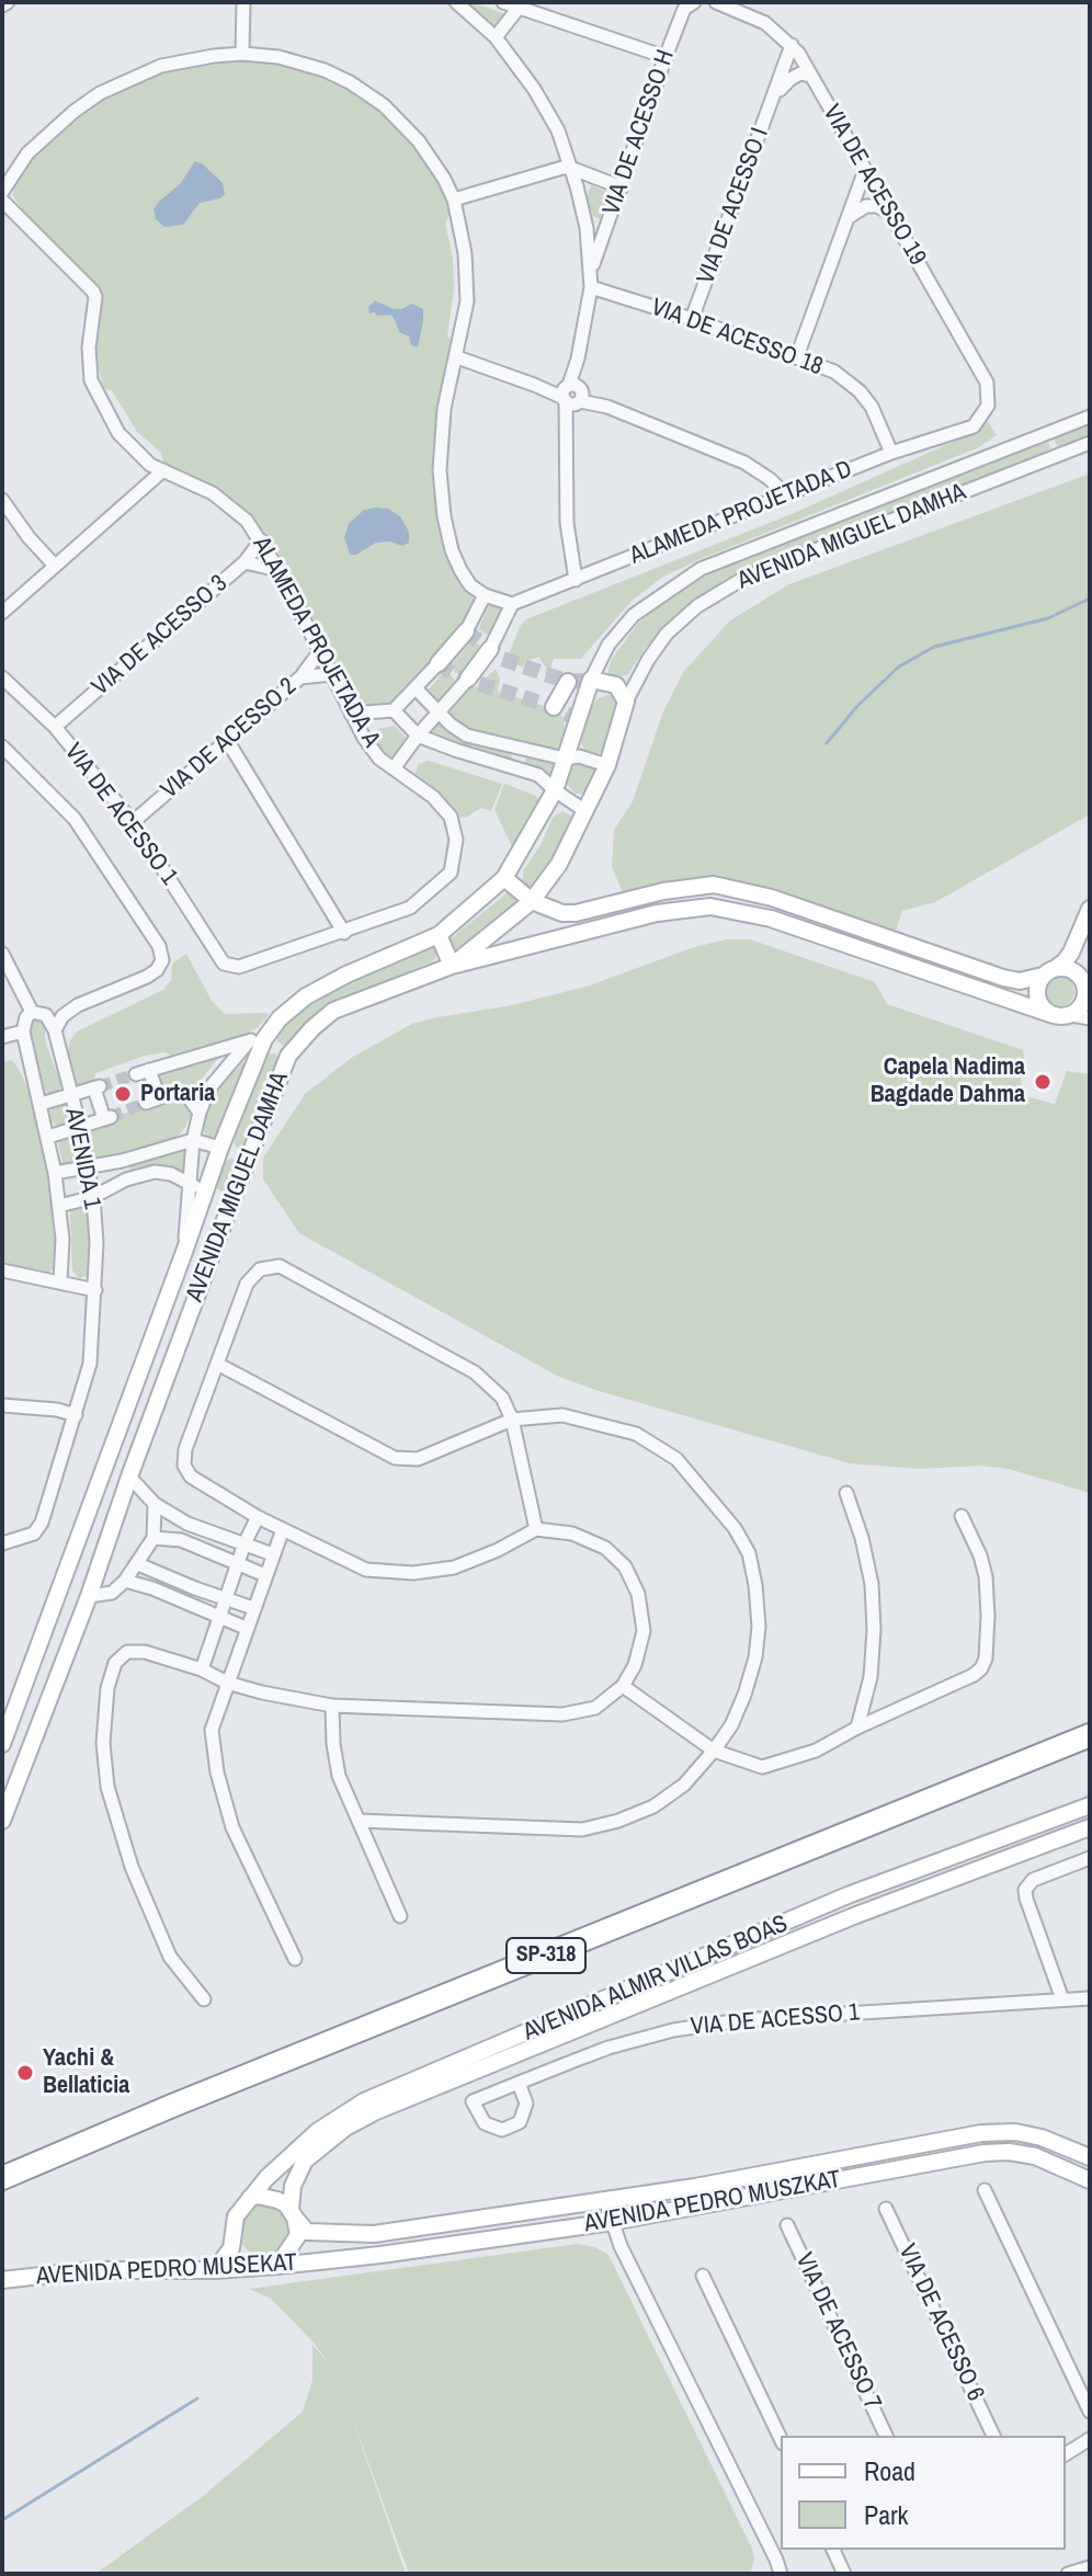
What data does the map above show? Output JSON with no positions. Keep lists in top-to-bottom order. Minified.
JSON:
{"streets":{"highway":["SP-318"],"street":["VIA DE ACESSO H","VIA DE ACESSO 19","VIA DE ACESSO I","VIA DE ACESSO 18","ALAMEDA PROJETADA D","AVENIDA MIGUEL DAMHA","VIA DE ACESSO 3","ALAMEDA PROJETADA A","VIA DE ACESSO 2","VIA DE ACESSO 1","AVENIDA 1","AVENIDA ALMIR VILLAS BOAS","AVENIDA PEDRO MUSZKAT","AVENIDA PEDRO MUSEKAT","VIA DE ACESSO 6","VIA DE ACESSO 7"]},"crossings":[["VIA DE ACESSO 19","VIA DE ACESSO I"],["VIA DE ACESSO 19","ALAMEDA PROJETADA D"],["VIA DE ACESSO I","VIA DE ACESSO 18"],["VIA DE ACESSO 18","ALAMEDA PROJETADA D"],["VIA DE ACESSO 3","ALAMEDA PROJETADA A"],["VIA DE ACESSO 3","VIA DE ACESSO 1"],["ALAMEDA PROJETADA A","VIA DE ACESSO 2"],["ALAMEDA PROJETADA A","VIA DE ACESSO 1"],["VIA DE ACESSO 2","VIA DE ACESSO 1"],["AVENIDA ALMIR VILLAS BOAS","AVENIDA PEDRO MUSEKAT"],["AVENIDA PEDRO MUSZKAT","AVENIDA PEDRO MUSEKAT"]],"places":["Capela Nadima Bagdade Dahma","Portaria","Yachi & Bellaticia"],"legend":["Road","Park"]}
